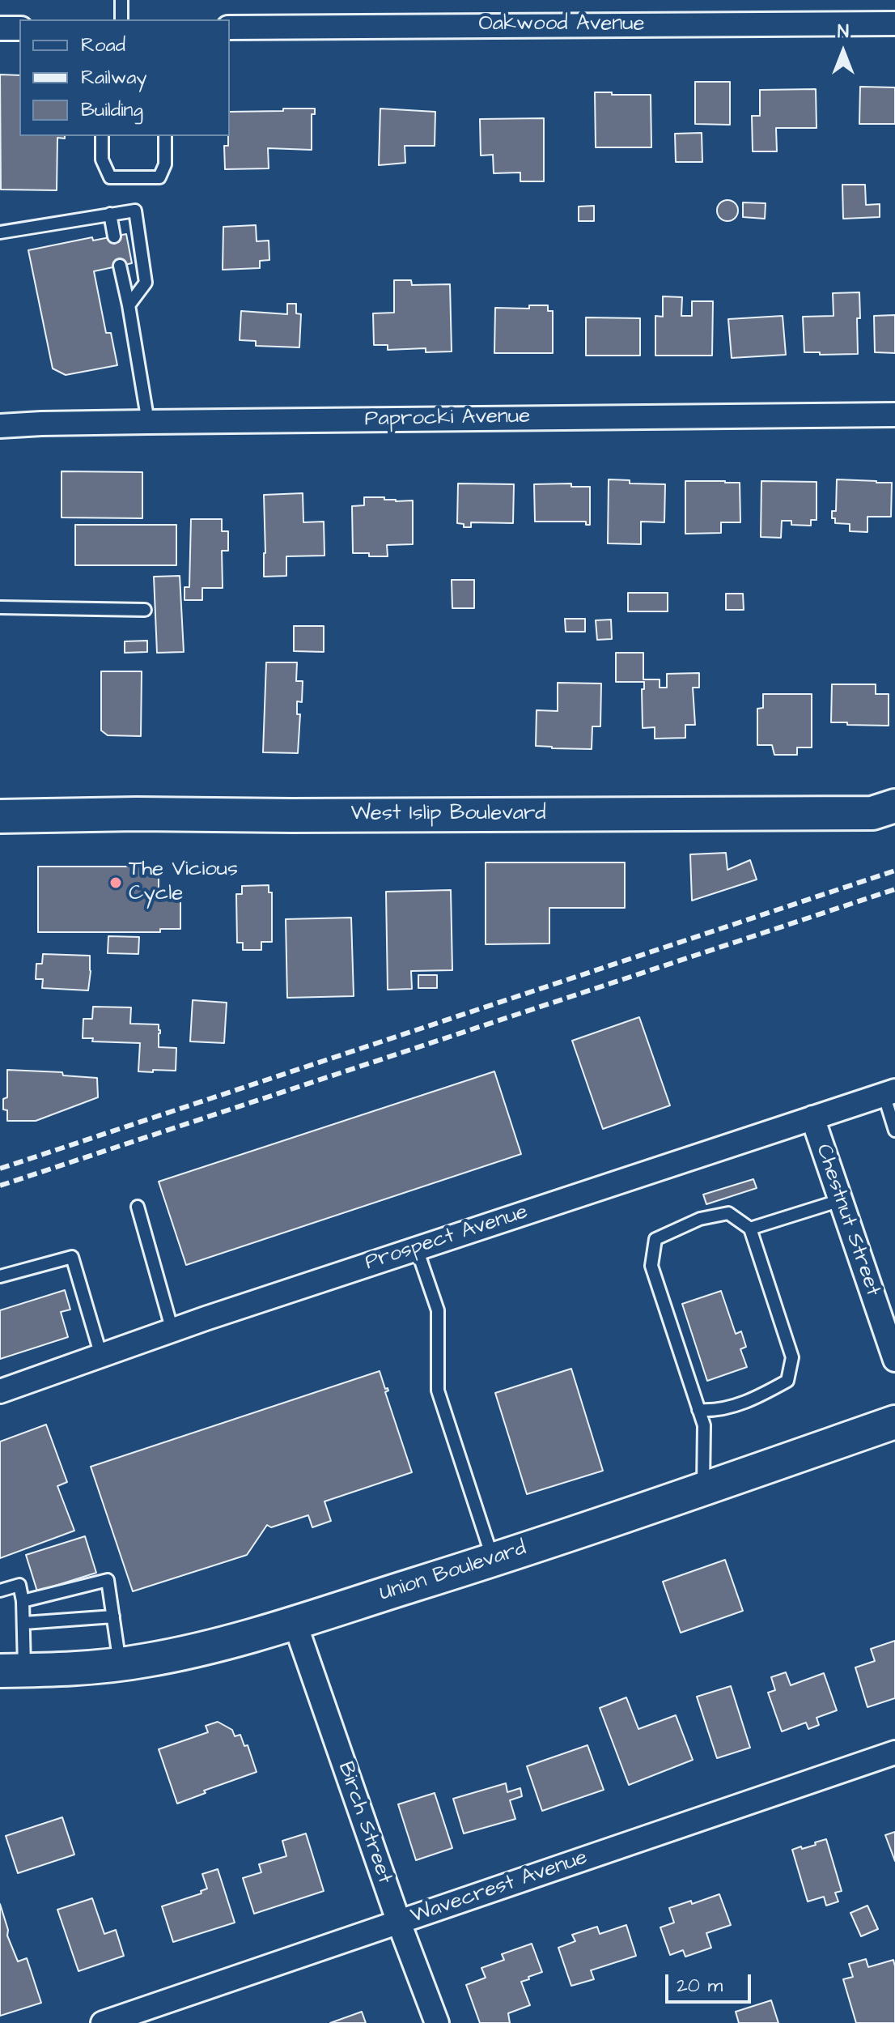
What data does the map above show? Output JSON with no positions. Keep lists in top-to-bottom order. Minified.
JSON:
{"streets":{"main road":["West Islip Boulevard","Union Boulevard"],"street":["Oakwood Avenue","Paprocki Avenue","Chestnut Street","Prospect Avenue","Birch Street","Wavecrest Avenue"]},"crossings":[["Chestnut Street","Prospect Avenue"],["Union Boulevard","Birch Street"],["Birch Street","Wavecrest Avenue"]],"places":["The Vicious Cycle"],"legend":["Road","Railway","Building"],"scale_bar":"20 m","north":"top"}
